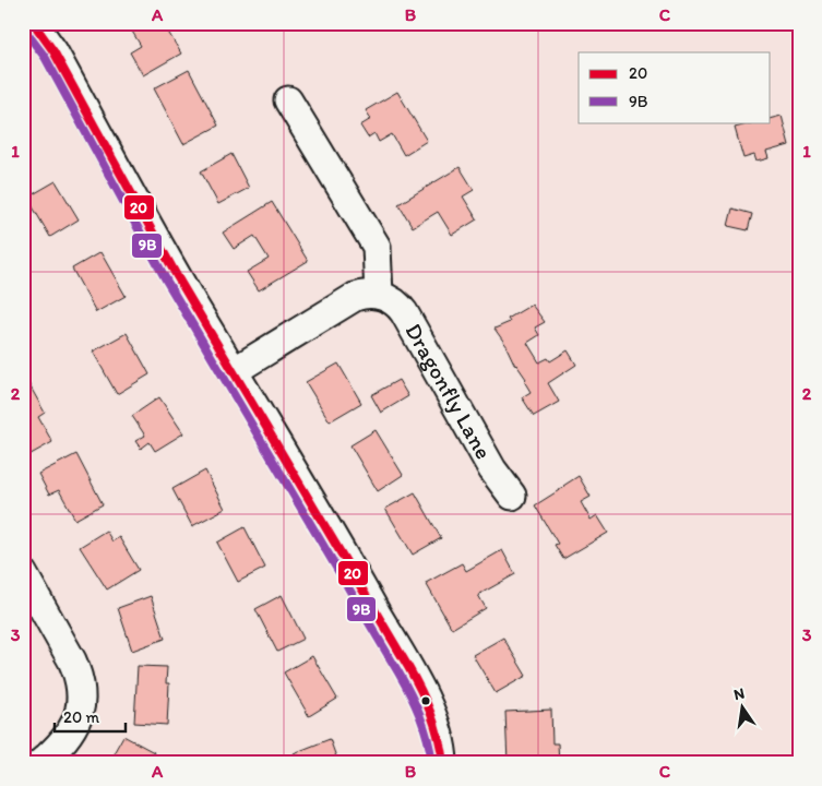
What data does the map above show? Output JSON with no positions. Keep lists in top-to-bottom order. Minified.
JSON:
{"streets":{"street":["Dragonfly Lane"]},"lines":["transit line 20","transit line 9B"],"legend":["20","9B"],"scale_bar":"20 m","north":"top","grid":{"columns":["A","B","C"],"rows":["1","2","3"]}}
